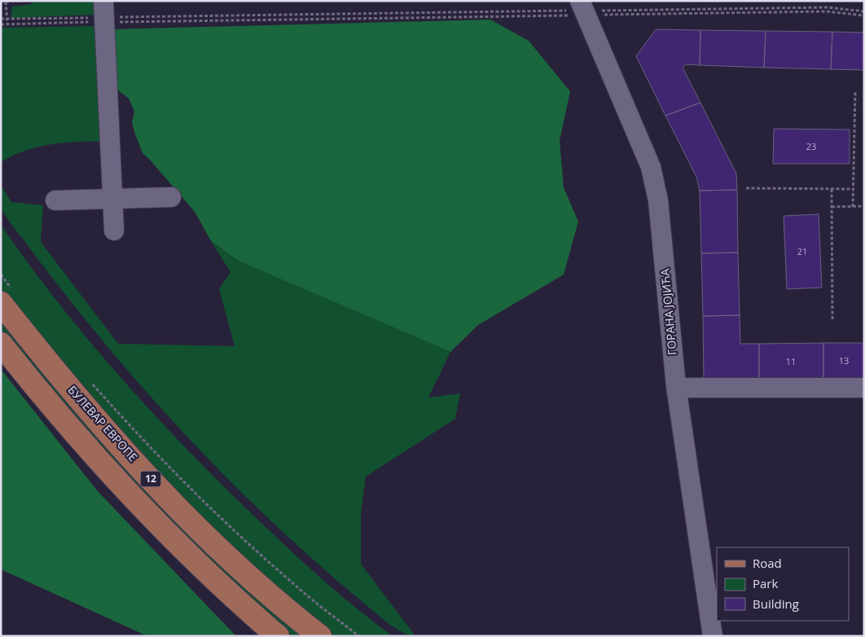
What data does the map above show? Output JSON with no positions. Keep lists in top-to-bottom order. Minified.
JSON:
{"streets":{"main road":["БУЛЕВАР ЕВРОПЕ","12"],"street":["ГОРАНА ЈОЈИЋА"]},"house_numbers":["23","21","13","11"],"legend":["Road","Park","Building"]}
